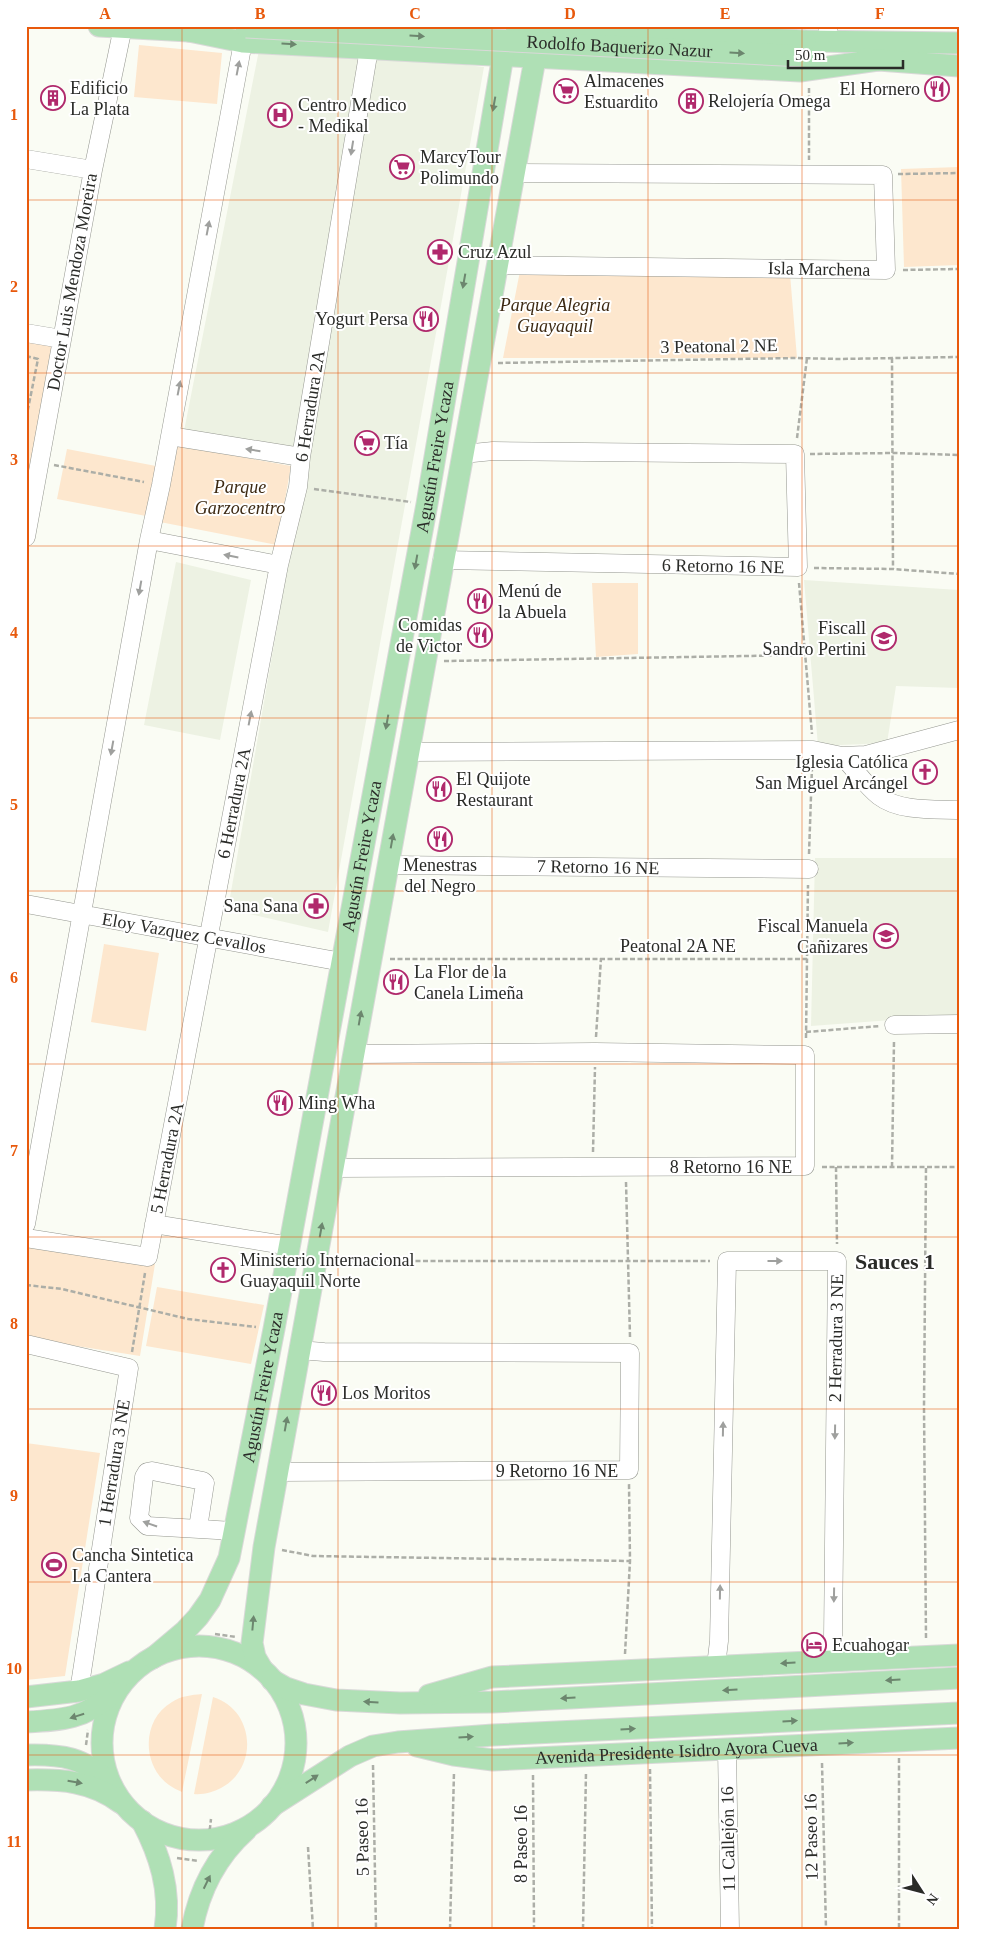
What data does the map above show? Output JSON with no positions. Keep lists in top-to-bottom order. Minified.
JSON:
{"streets":{"main road":["Rodolfo Baquerizo Nazur","Agustín Freire Ycaza","Avenida Presidente Isidro Ayora Cueva"],"street":["Isla Marchena","Doctor Luis Mendoza Moreira","6 Herradura 2A","6 Retorno 16 NE","7 Retorno 16 NE","Eloy Vazquez Cevallos","5 Herradura 2A","8 Retorno 16 NE","2 Herradura 3 NE","1 Herradura 3 NE","9 Retorno 16 NE","11 Callejón 16"],"path":["3 Peatonal 2 NE","Peatonal 2A NE","5 Paseo 16","12 Paseo 16","8 Paseo 16"]},"crossings":[["Rodolfo Baquerizo Nazur","Doctor Luis Mendoza Moreira"],["Isla Marchena","Agustín Freire Ycaza"],["3 Peatonal 2 NE","Agustín Freire Ycaza"],["6 Herradura 2A","Eloy Vazquez Cevallos"],["6 Herradura 2A","5 Herradura 2A"],["Agustín Freire Ycaza","6 Retorno 16 NE"],["Agustín Freire Ycaza","7 Retorno 16 NE"],["Agustín Freire Ycaza","Eloy Vazquez Cevallos"],["Agustín Freire Ycaza","Peatonal 2A NE"],["Agustín Freire Ycaza","8 Retorno 16 NE"],["Agustín Freire Ycaza","9 Retorno 16 NE"],["Eloy Vazquez Cevallos","5 Herradura 2A"],["Avenida Presidente Isidro Ayora Cueva","5 Paseo 16"],["Avenida Presidente Isidro Ayora Cueva","12 Paseo 16"],["Avenida Presidente Isidro Ayora Cueva","11 Callejón 16"],["Avenida Presidente Isidro Ayora Cueva","8 Paseo 16"]],"districts":["Sauces 1"],"parks":["Parque Alegria Guayaquil","Parque Garzocentro"],"places":{"restaurant":["El Hornero","Yogurt Persa","Menú de la Abuela","Comidas de Victor","El Quijote Restaurant","Menestras del Negro","La Flor de la Canela Limeña","Ming Wha","Los Moritos"],"supermarket":["Almacenes Estuardito","MarcyTour Polimundo","Tía"],"building":["Edificio La Plata","Relojería Omega"],"hospital":["Centro Medico - Medikal"],"pharmacy":["Cruz Azul","Sana Sana"],"school or university":["Fiscall Sandro Pertini","Fiscal Manuela Cañizares"],"church":["Iglesia Católica San Miguel Arcángel","Ministerio Internacional Guayaquil Norte"],"sports":["Cancha Sintetica La Cantera"],"hotel":["Ecuahogar"]},"scale_bar":"50 m","north":"bottom right","grid":{"columns":["A","B","C","D","E","F"],"rows":["1","2","3","4","5","6","7","8","9","10","11"]}}
